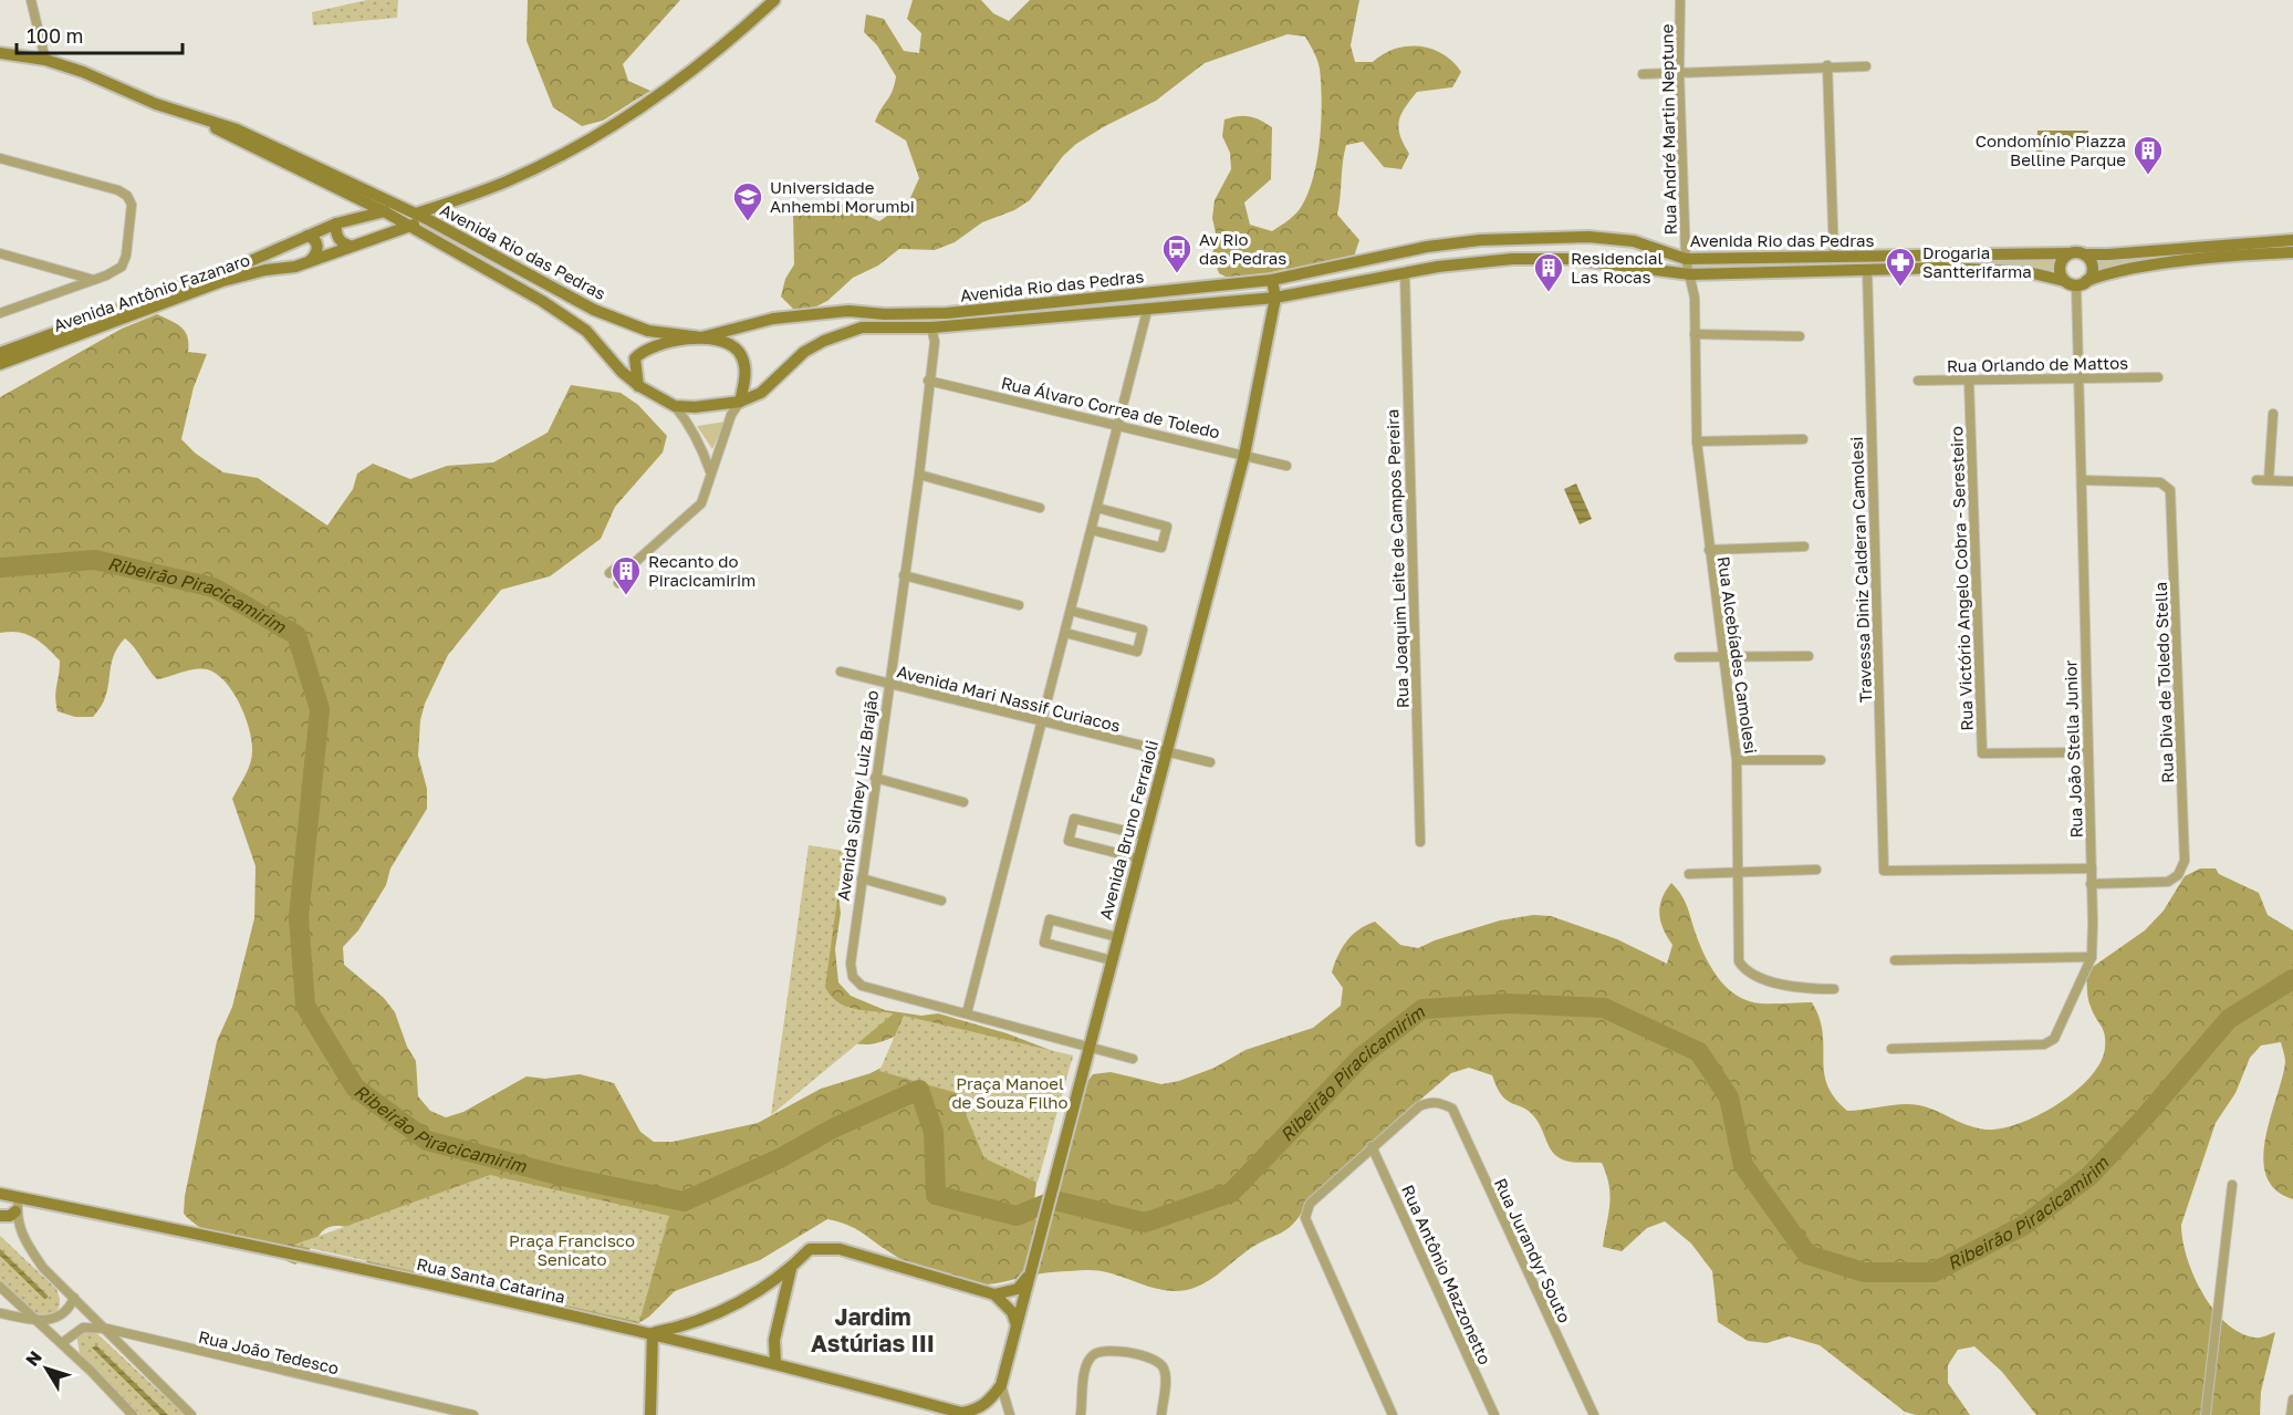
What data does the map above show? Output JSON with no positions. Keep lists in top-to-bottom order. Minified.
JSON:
{"streets":{"street":["Rua André Martin Neptune","Avenida Rio das Pedras","Avenida Antônio Fazanaro","Rua Orlando de Mattos","Rua Álvaro Correa de Toledo","Rua Joaquim Leite de Campos Pereira","Travessa Diniz Calderan Camolesi","Rua Victório Angelo Cobra - Seresteiro","Rua Alcebíades Camolesi","Rua Diva de Toledo Stella","Avenida Mari Nassif Curiacos","Rua João Stella Junior","Avenida Sidney Luiz Brajão","Avenida Bruno Ferraioli","Rua Jurandyr Souto","Rua Antônio Mazzonetto","Rua Santa Catarina","Rua João Tedesco"]},"crossings":[["Rua André Martin Neptune","Avenida Rio das Pedras"],["Rua André Martin Neptune","Rua Alcebíades Camolesi"],["Avenida Rio das Pedras","Avenida Antônio Fazanaro"],["Avenida Rio das Pedras","Rua Joaquim Leite de Campos Pereira"],["Avenida Rio das Pedras","Travessa Diniz Calderan Camolesi"],["Avenida Rio das Pedras","Rua Alcebíades Camolesi"],["Avenida Rio das Pedras","Rua João Stella Junior"],["Avenida Rio das Pedras","Avenida Sidney Luiz Brajão"],["Avenida Rio das Pedras","Avenida Bruno Ferraioli"],["Rua Orlando de Mattos","Rua Victório Angelo Cobra - Seresteiro"],["Rua Orlando de Mattos","Rua João Stella Junior"],["Rua Álvaro Correa de Toledo","Avenida Sidney Luiz Brajão"],["Rua Álvaro Correa de Toledo","Avenida Bruno Ferraioli"],["Travessa Diniz Calderan Camolesi","Rua João Stella Junior"],["Rua Victório Angelo Cobra - Seresteiro","Rua João Stella Junior"],["Rua Diva de Toledo Stella","Rua João Stella Junior"],["Avenida Mari Nassif Curiacos","Avenida Sidney Luiz Brajão"],["Avenida Mari Nassif Curiacos","Avenida Bruno Ferraioli"],["Avenida Sidney Luiz Brajão","Avenida Bruno Ferraioli"],["Avenida Bruno Ferraioli","Rua Santa Catarina"],["Rua Jurandyr Souto","Rua Antônio Mazzonetto"]],"districts":["Jardim Astúrias III"],"water":["Ribeirão Piracicamirim"],"parks":["Praça Manoel de Souza Filho","Praça Francisco Senicato"],"places":{"building":["Condomínio Piazza Belline Parque","Residencial Las Rocas","Recanto do Piracicamirim"],"school or university":["Universidade Anhembi Morumbi"],"bus stop":["Av Rio das Pedras"],"pharmacy":["Drogaria Santterifarma"]},"scale_bar":"100 m","north":"top left"}
